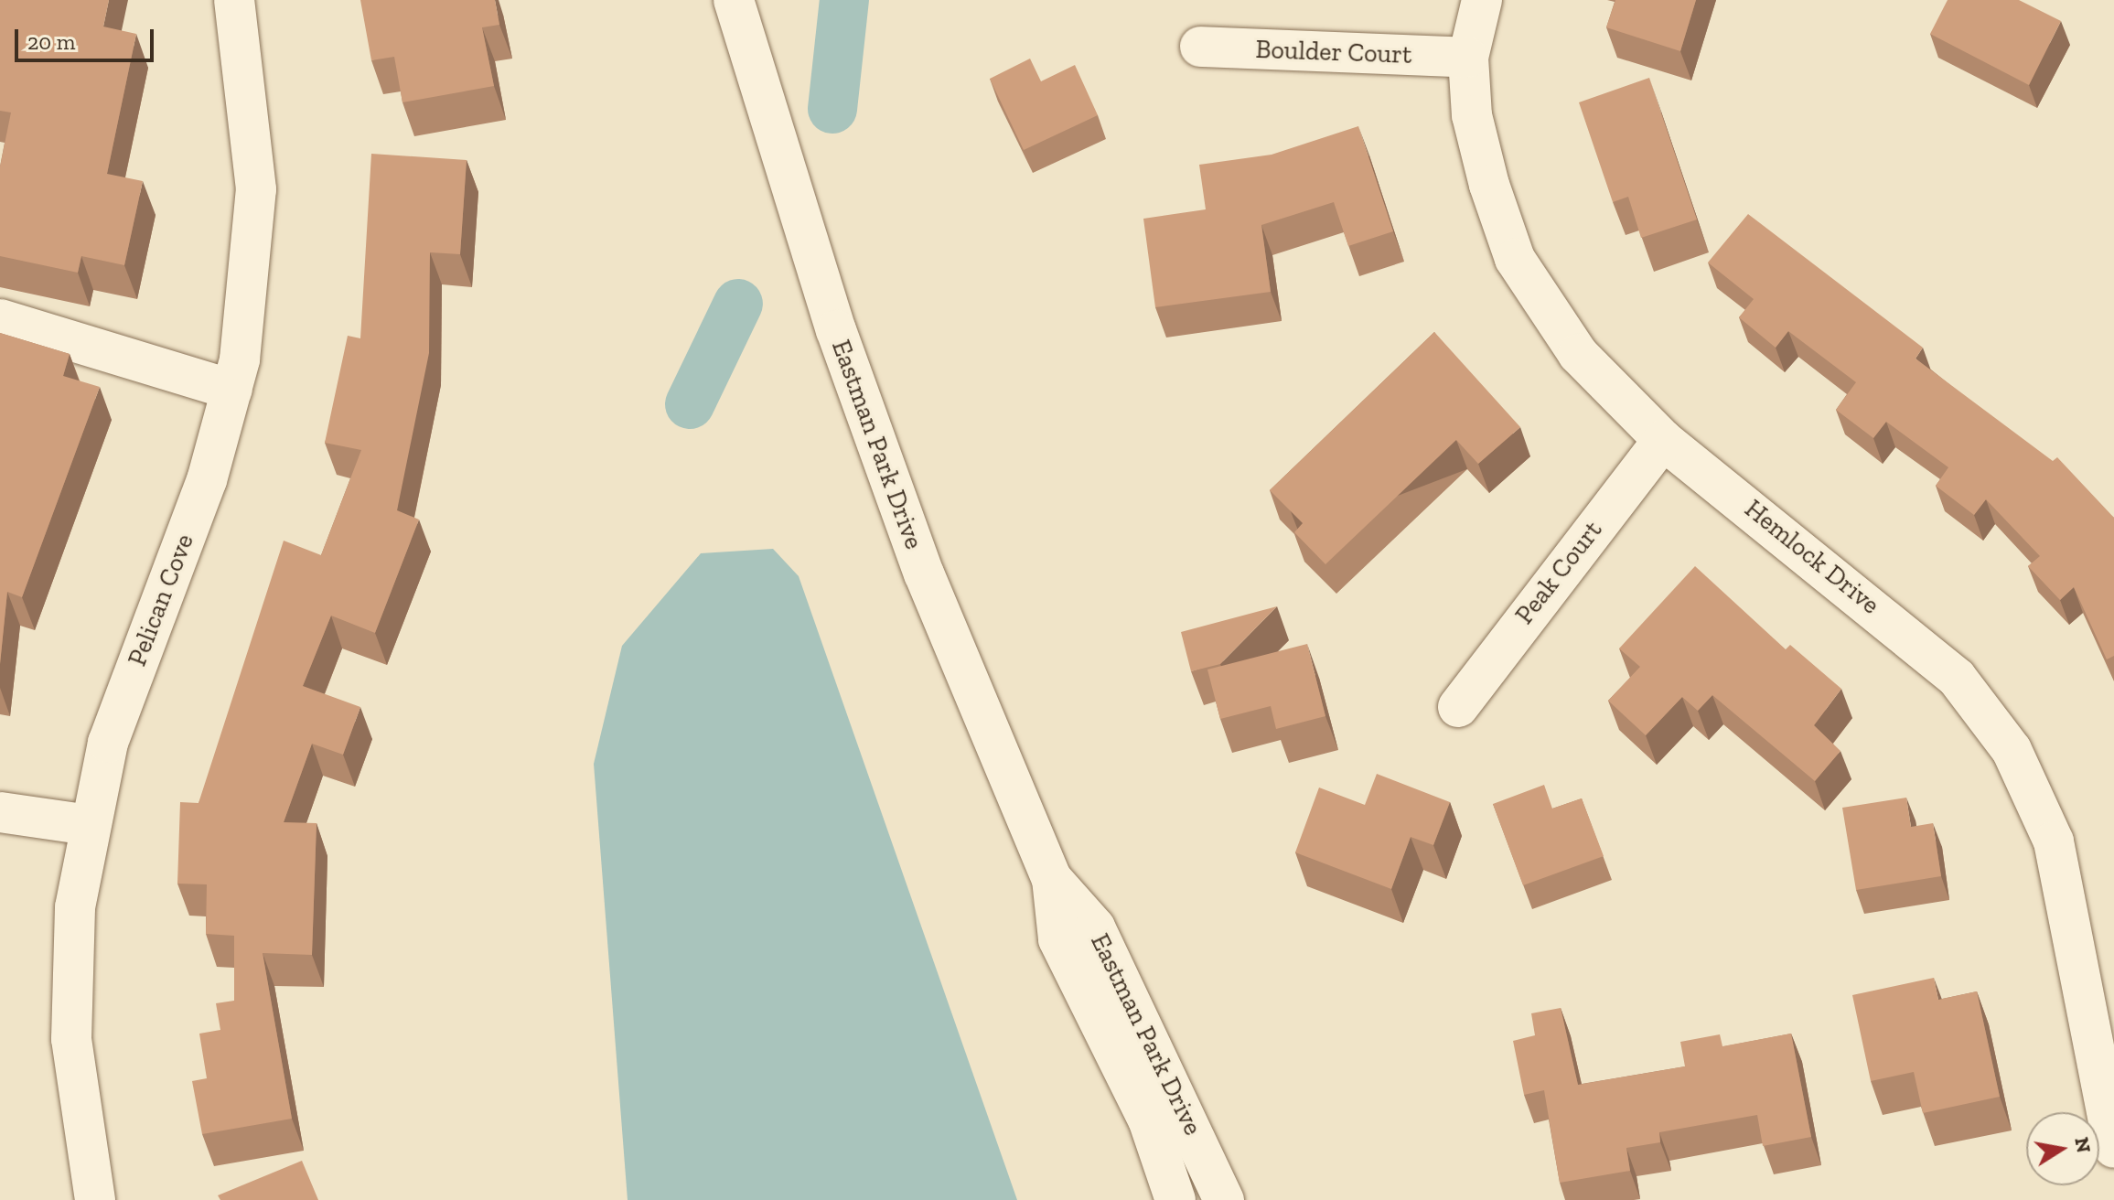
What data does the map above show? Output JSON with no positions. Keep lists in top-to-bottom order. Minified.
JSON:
{"streets":{"street":["Boulder Court","Eastman Park Drive","Hemlock Drive","Peak Court","Pelican Cove"]},"crossings":[["Boulder Court","Hemlock Drive"],["Hemlock Drive","Peak Court"]],"scale_bar":"20 m","north":"right"}
